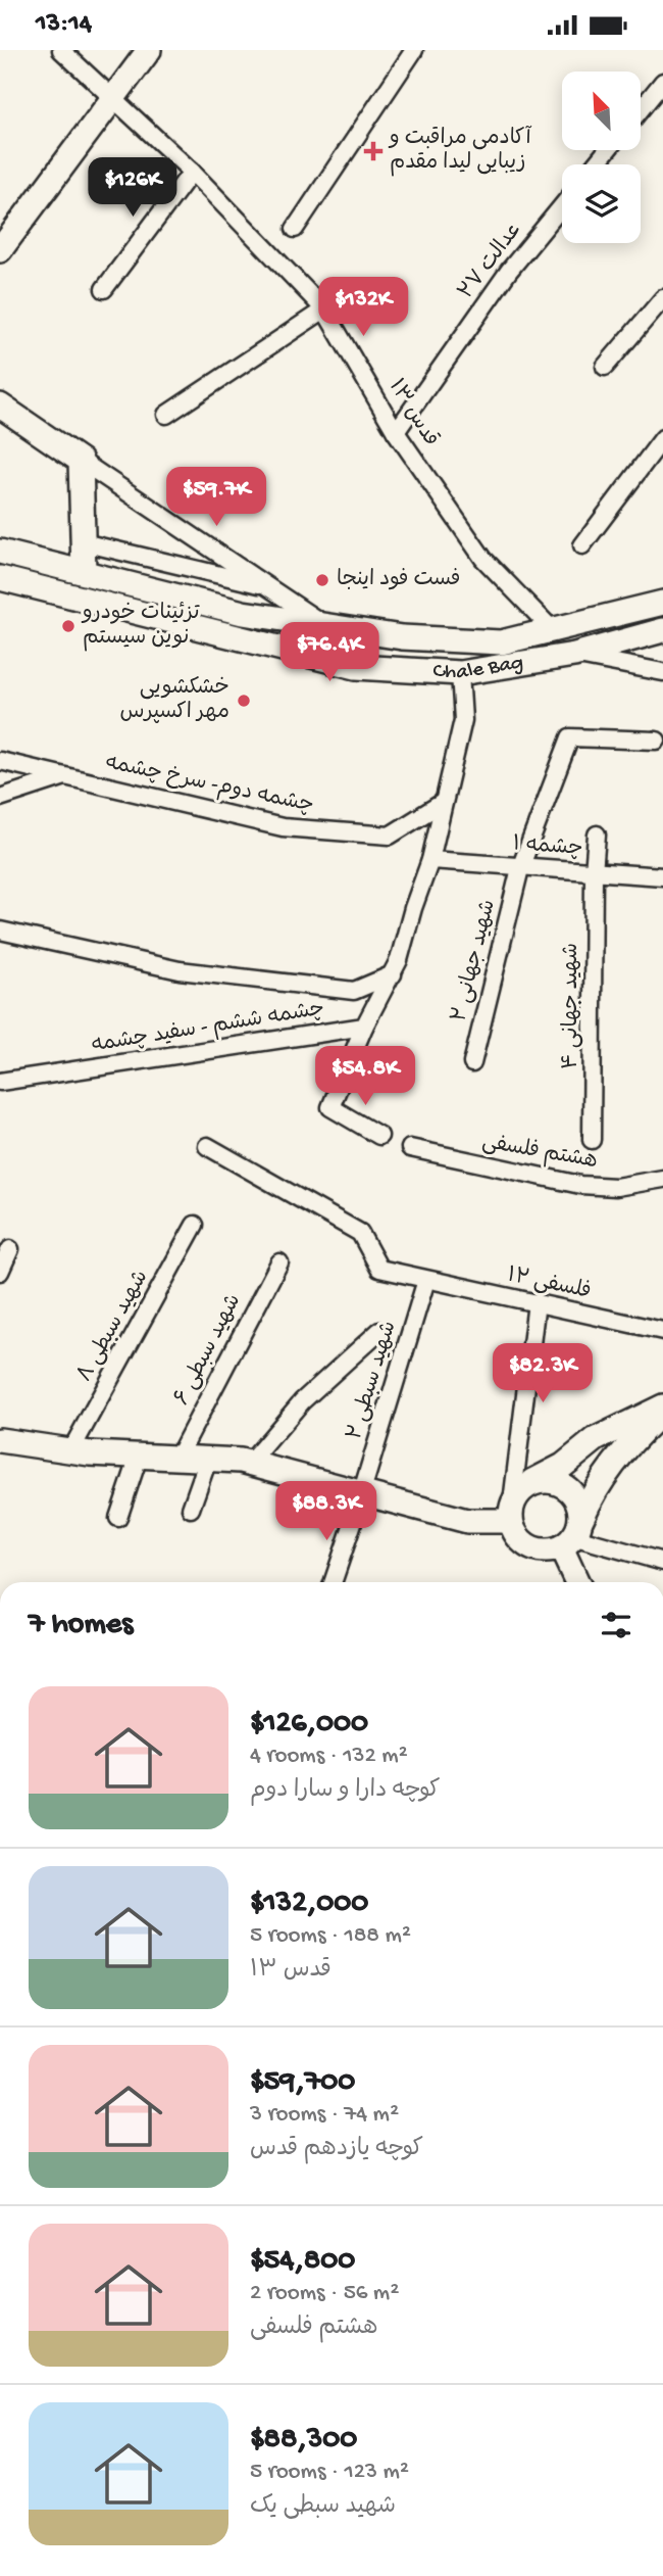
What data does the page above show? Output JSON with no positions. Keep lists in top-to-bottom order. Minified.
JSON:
{"streets":{"street":["عدالت ۲۷","قدس ۱۳","Chale Bag","چشمه دوم- سرخ چشمه","چشمه ۱","۲ شهید جهانی","۴ شهید جهانی","چشمه ششم - سفید چشمه","هشتم فلسفی","۱۲ فلسفی","۸ شهید سبطی","۶ شهید سبطی","۲ شهید سبطی"]},"crossings":[["عدالت ۲۷","قدس ۱۳"],["قدس ۱۳","Chale Bag"],["چشمه ۱","۲ شهید جهانی"],["چشمه ۱","۴ شهید جهانی"],["۱۲ فلسفی","۲ شهید سبطی"]],"places":{"health":["آکادمی مراقبت و زیبایی لیدا مقدم"],"other":["فست فود اينجا","تزئینات خودرو نوین سیستم","خشکشویی مهر اکسپرس"]},"north":"top left","page":{"status":"13:14","price":["$126K","$132K","$59.7K","$76.4K","$54.8K","$82.3K","$88.3K"],"heading":"7 homes","list":[{"name":"$126,000","note":"4 rooms · 132 m² · کوچه دارا و سارا دوم"},{"name":"$132,000","note":"5 rooms · 188 m² · قدس ۱۳"},{"name":"$59,700","note":"3 rooms · 74 m² · کوچه یازدهم قدس"},{"name":"$54,800","note":"2 rooms · 56 m² · هشتم فلسفی"},{"name":"$88,300","note":"5 rooms · 123 m² · شهید سبطی یک"}]}}
